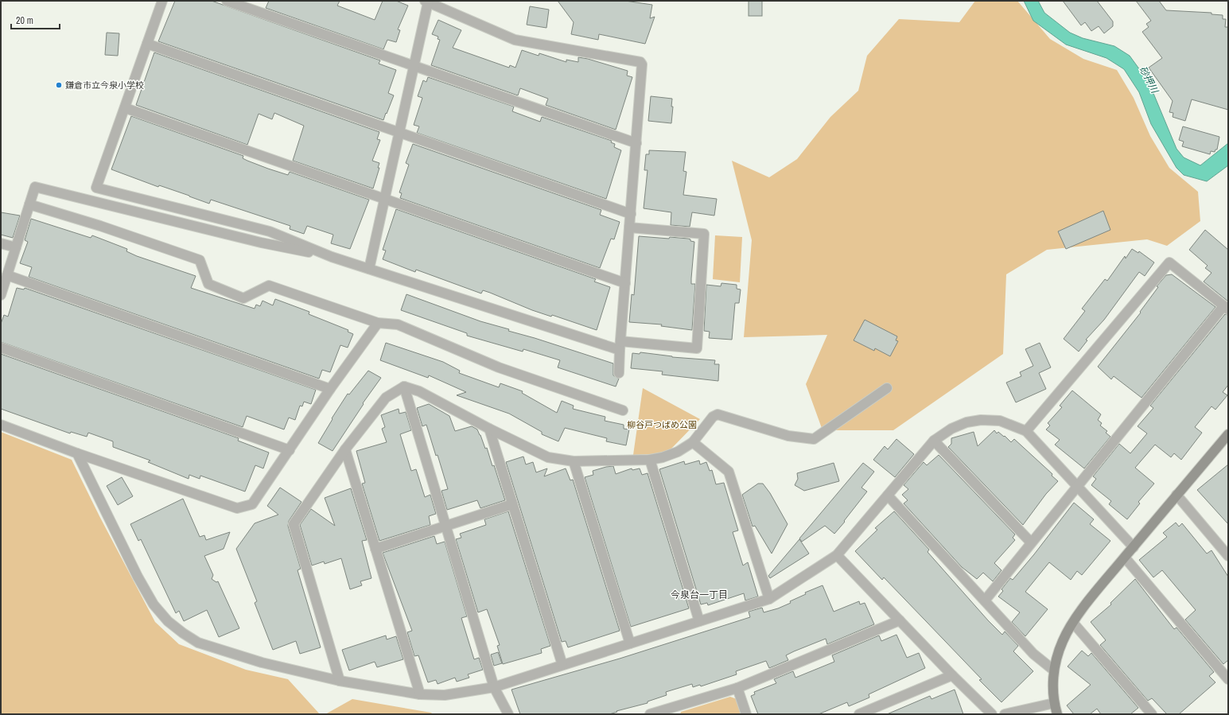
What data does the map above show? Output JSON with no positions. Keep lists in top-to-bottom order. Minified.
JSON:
{"districts":["今泉台一丁目"],"water":["砂押川"],"parks":["柳谷戸つばめ公園"],"places":["鎌倉市立今泉小学校"],"scale_bar":"20 m"}
